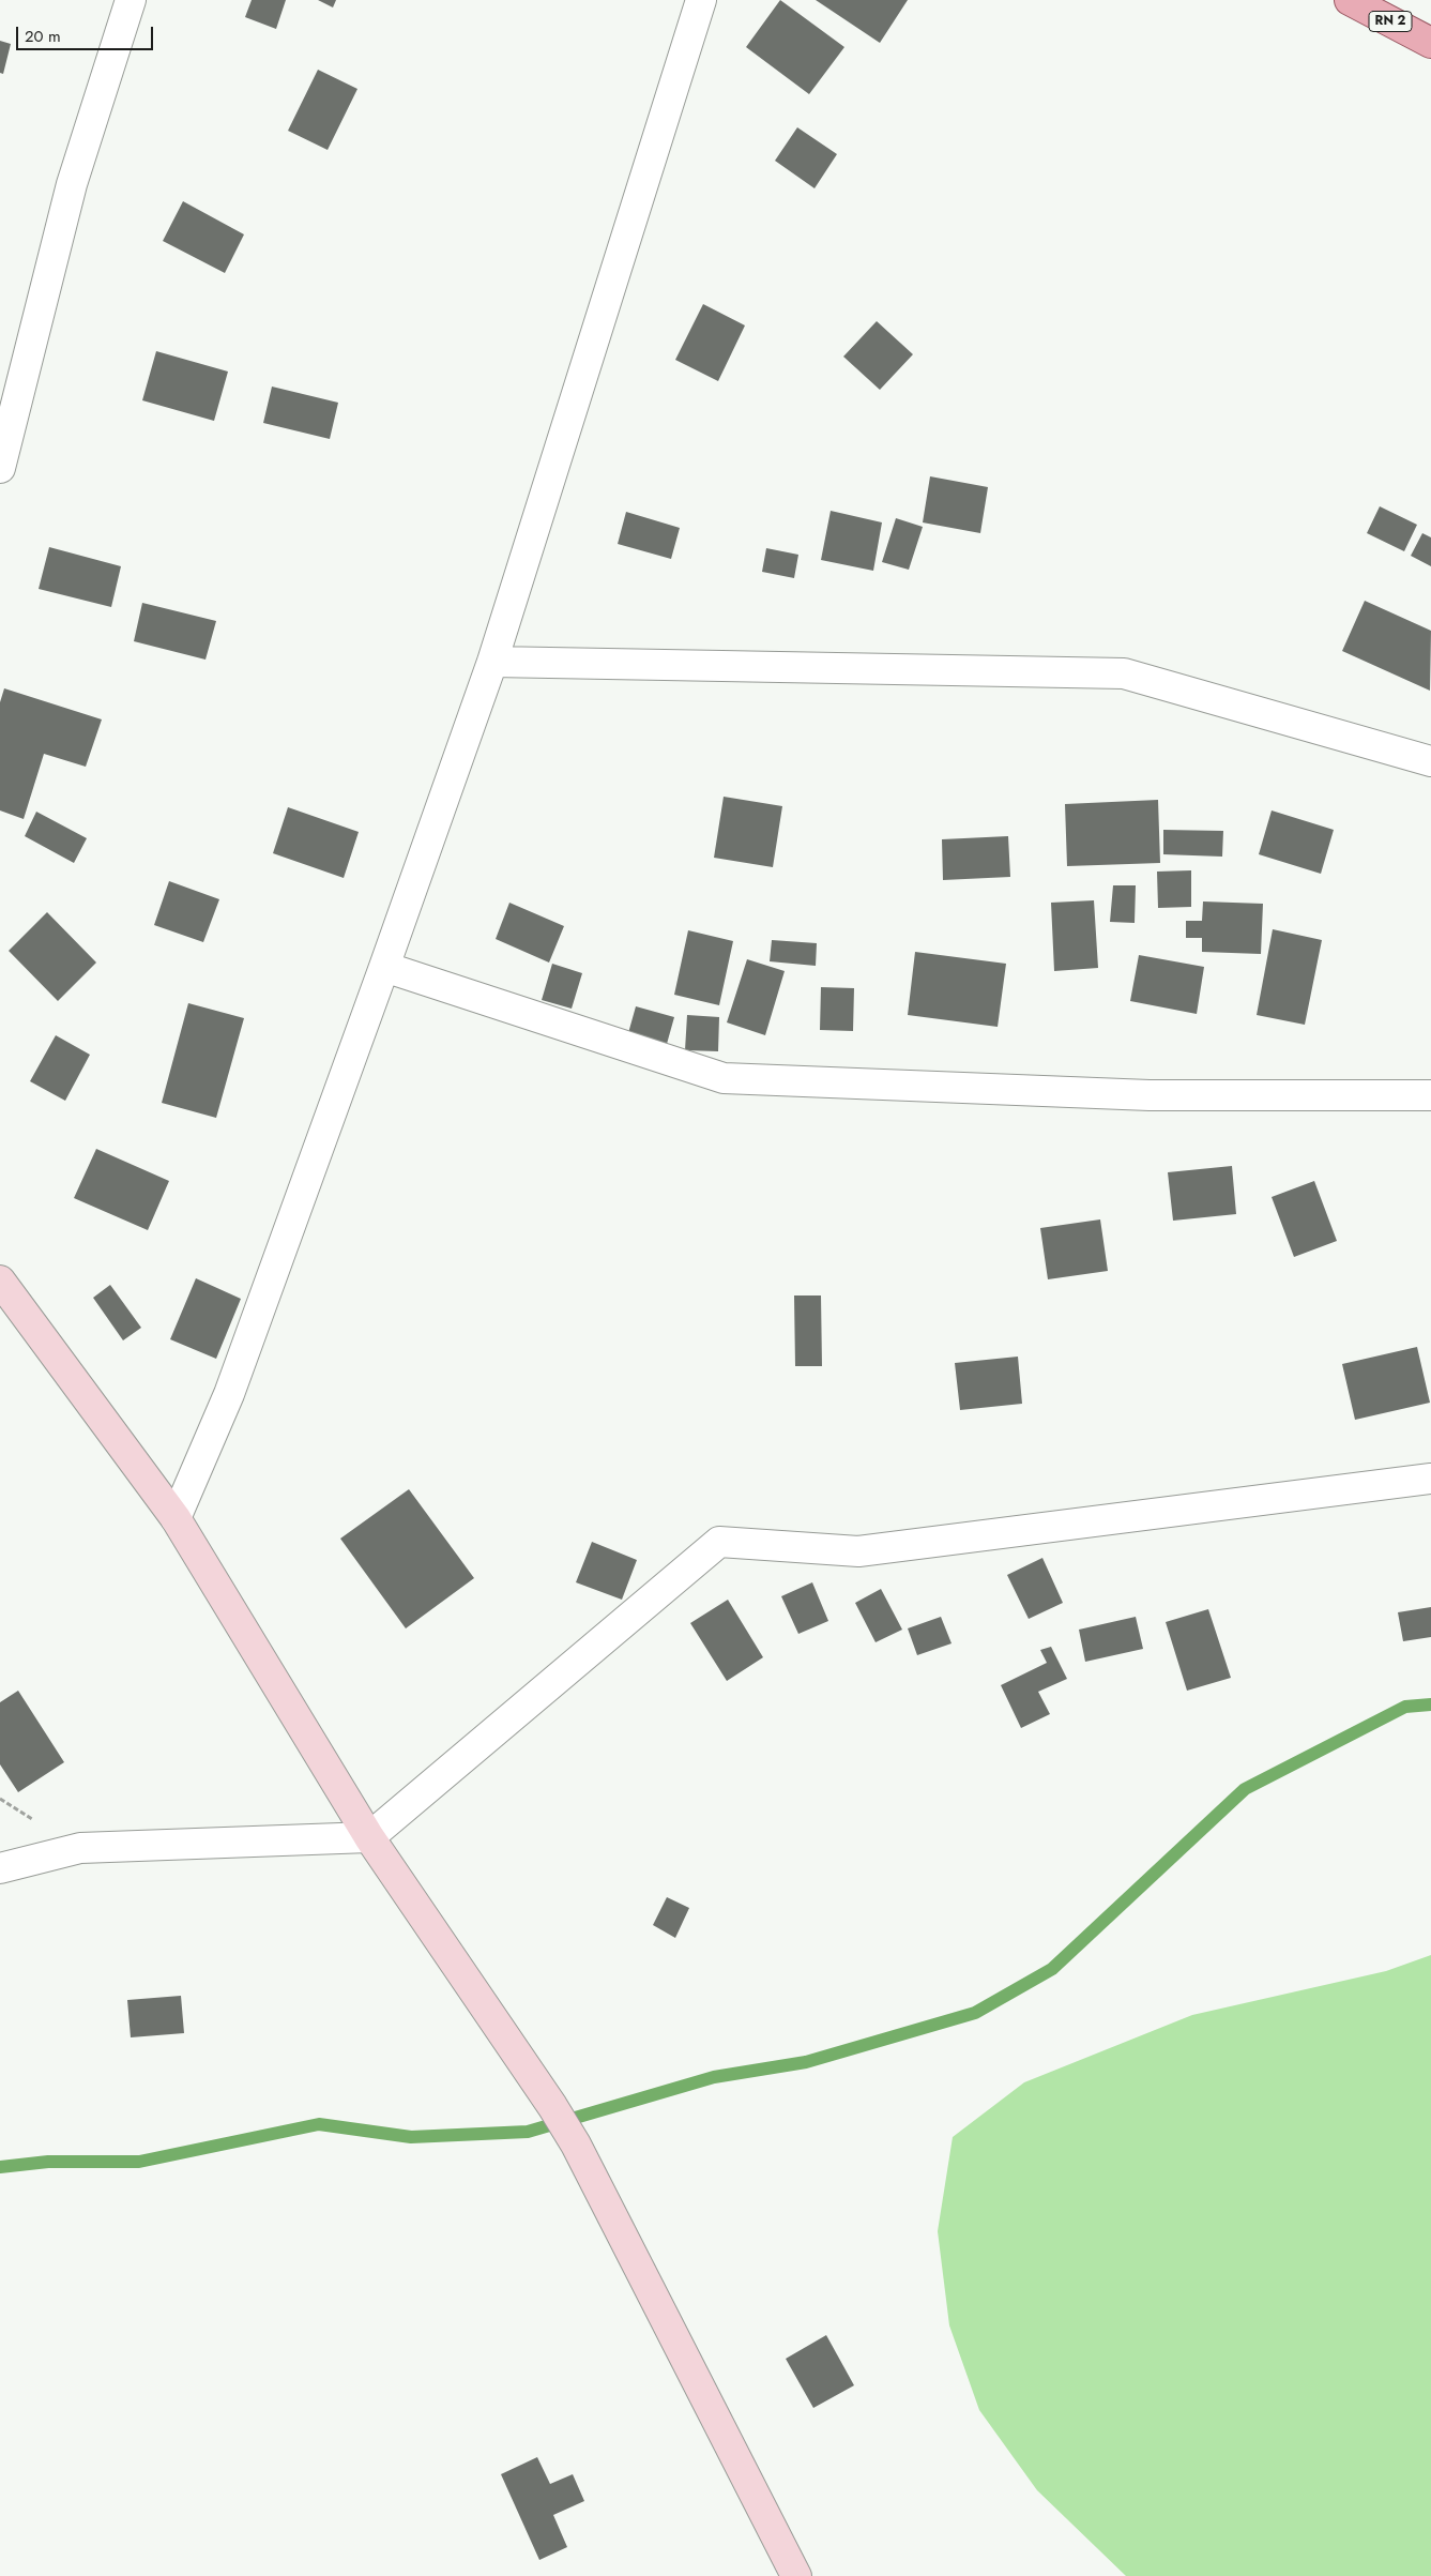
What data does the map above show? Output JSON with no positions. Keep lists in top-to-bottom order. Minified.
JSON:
{"streets":{"main road":["RN 2"]},"scale_bar":"20 m"}
